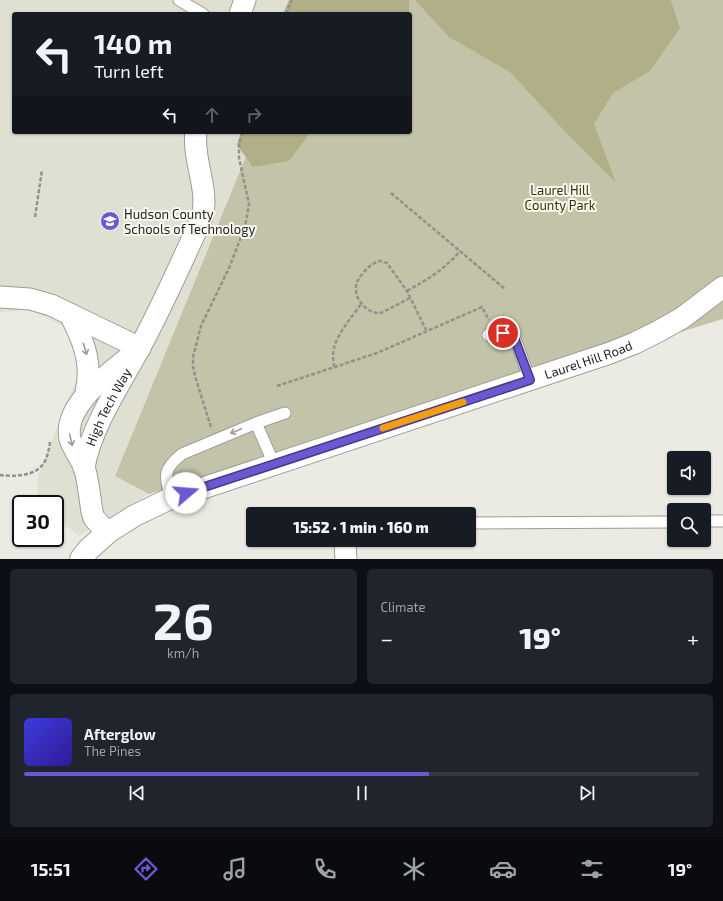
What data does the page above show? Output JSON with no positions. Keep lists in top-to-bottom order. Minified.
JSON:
{"streets":{"street":["Laurel Hill Road","High Tech Way"]},"crossings":[["Laurel Hill Road","High Tech Way"]],"parks":["Laurel Hill County Park"],"places":{"school or university":["Hudson County Schools of Technology"]},"page":{"turn":["140 m","Turn left"],"limit":"30","trip":"15:52 · 1 min · 160 m","tile":[["26","km/h"],"Climate"],"heat":["−","19°","+"],"song":["Afterglow","The Pines"],"tabs":["15:51","19°"]}}
